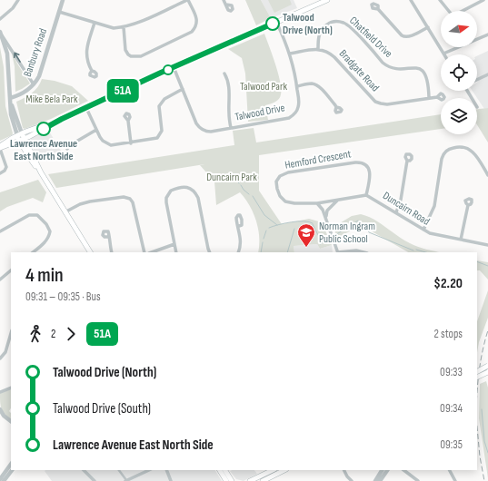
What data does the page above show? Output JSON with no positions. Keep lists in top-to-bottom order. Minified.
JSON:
{"streets":{"street":["Chatfield Drive","Banbury Road","Bradgate Road","Talwood Drive","Hemford Crescent","Duncairn Road"]},"crossings":[["Chatfield Drive","Bradgate Road"],["Hemford Crescent","Duncairn Road"]],"parks":["Talwood Park","Mike Bela Park","Duncairn Park"],"places":{"other":["Talwood Drive (North)","Lawrence Avenue East North Side"],"school or university":["Norman Ingram Public School"]},"lines":["bus line 51A"],"north":"right","page":{"on_map":"51A","heading":["4 min","09:31 – 09:35 · Bus","$2.20"],"legs":["2","51A","2 stops"],"list":[{"name":"Talwood Drive (North)","value":"09:33"},{"name":"Talwood Drive (South)","value":"09:34"},{"name":"Lawrence Avenue East North Side","value":"09:35"}]}}
